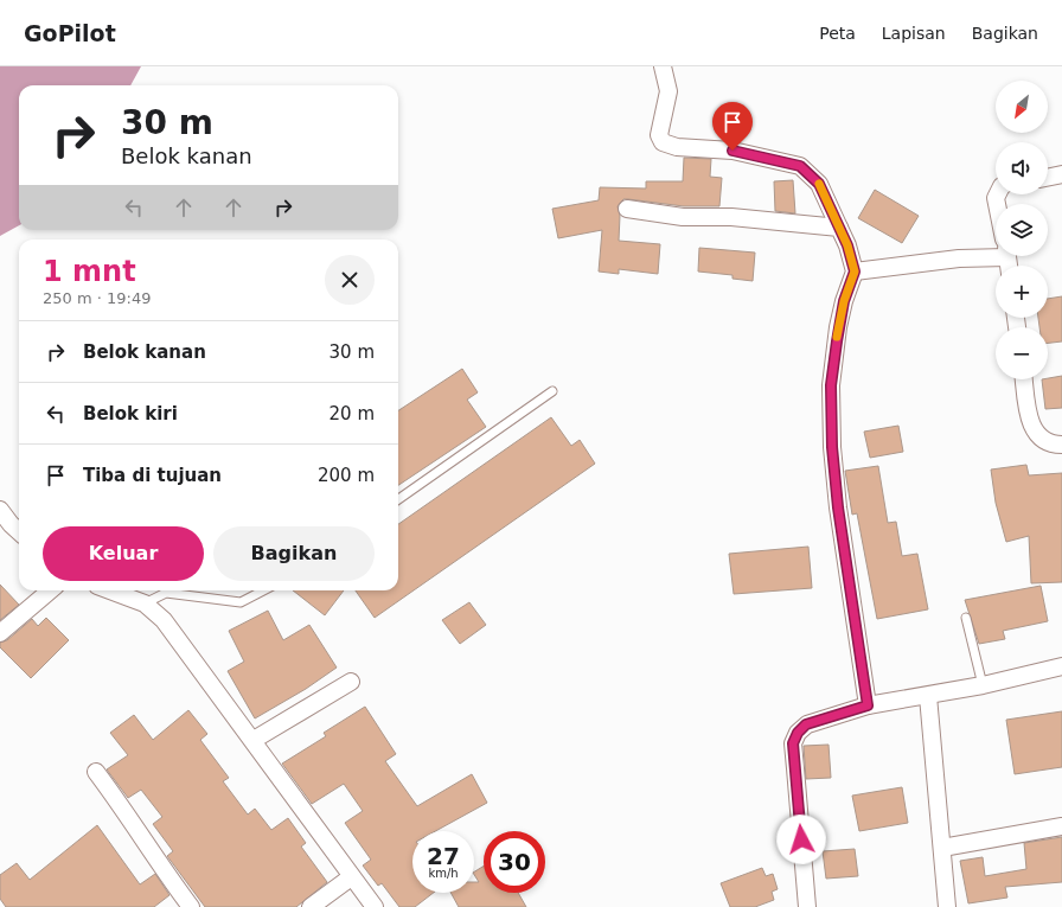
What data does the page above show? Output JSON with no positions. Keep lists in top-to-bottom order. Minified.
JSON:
{"north":"bottom left","page":{"header":"GoPilot","nav":["Peta","Lapisan","Bagikan"],"map_buttons":["+","−"],"turn":["30 m","Belok kanan"],"heading":["1 mnt","250 m · 19:49"],"list":[{"name":"Belok kanan","value":"30 m"},{"name":"Belok kiri","value":"20 m"},{"name":"Tiba di tujuan","value":"200 m"}],"buttons":["Keluar","Bagikan"],"speed":"27 km/h","limit":"30"}}
